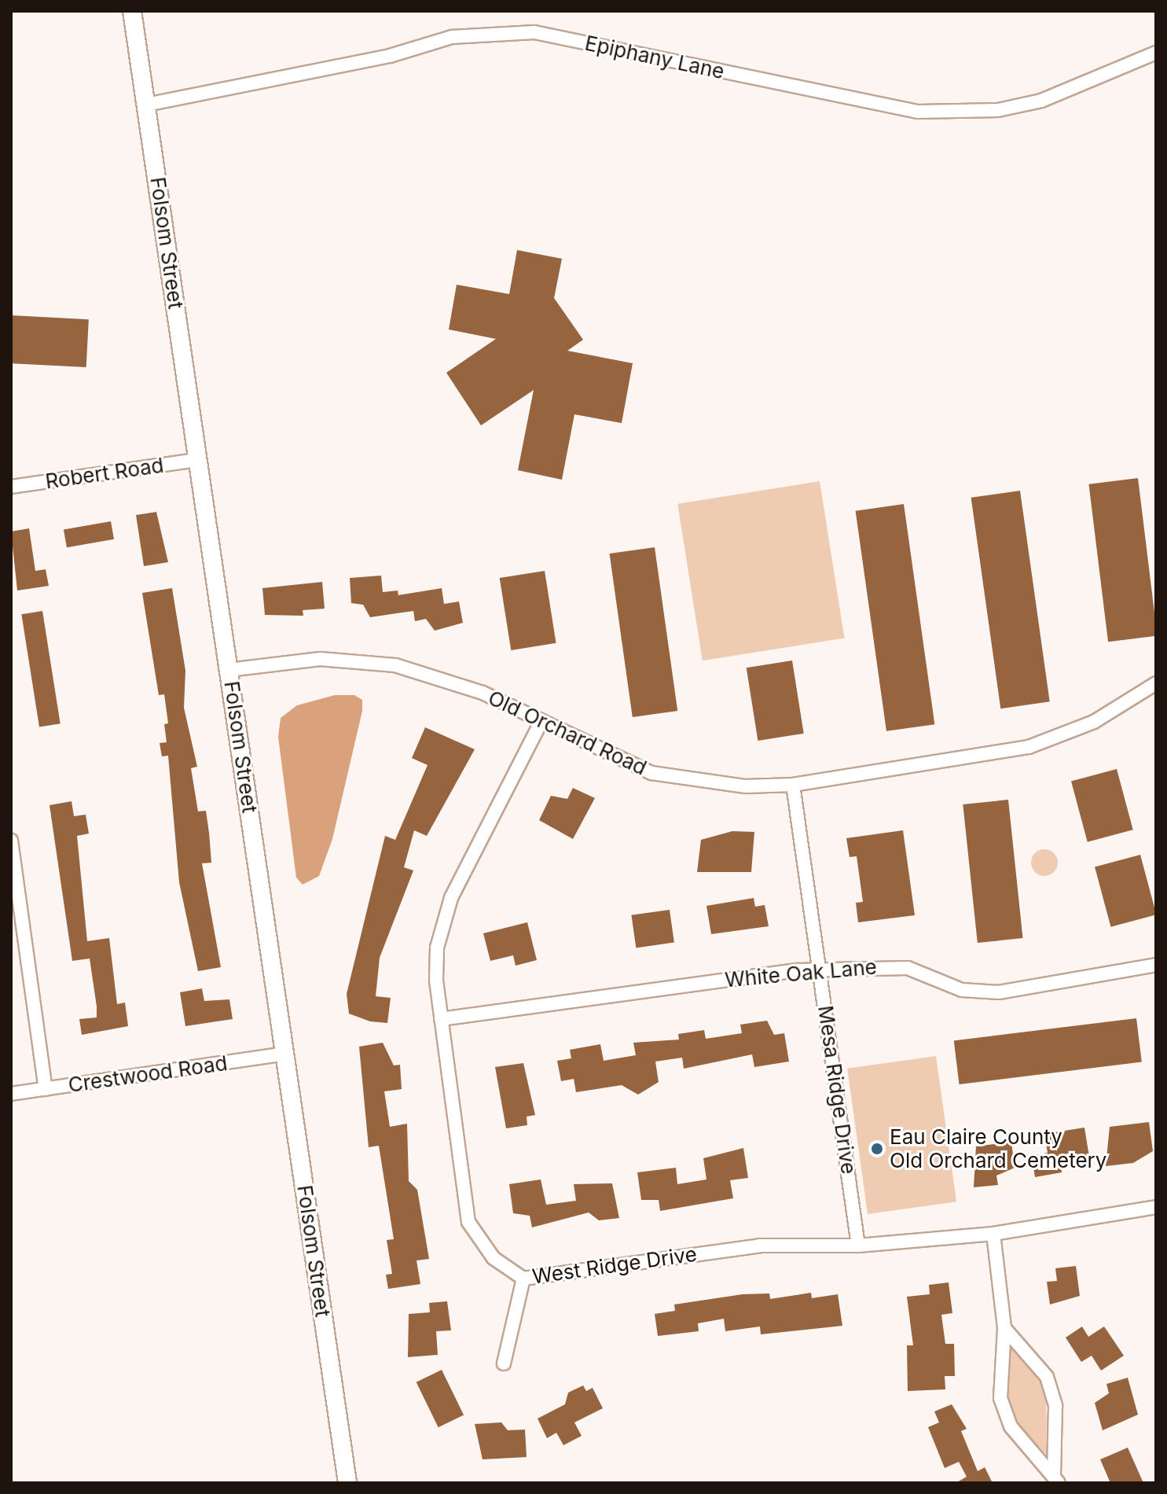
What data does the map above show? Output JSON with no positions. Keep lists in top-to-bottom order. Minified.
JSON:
{"streets":{"street":["Epiphany Lane","Folsom Street","Robert Road","Old Orchard Road","White Oak Lane","Crestwood Road","Mesa Ridge Drive","West Ridge Drive"]},"crossings":[["Epiphany Lane","Folsom Street"],["Folsom Street","Robert Road"],["Folsom Street","Old Orchard Road"],["Folsom Street","Crestwood Road"],["Old Orchard Road","Mesa Ridge Drive"],["Old Orchard Road","West Ridge Drive"],["White Oak Lane","Mesa Ridge Drive"],["White Oak Lane","West Ridge Drive"],["Mesa Ridge Drive","West Ridge Drive"]],"places":["Eau Claire County Old Orchard Cemetery"]}
